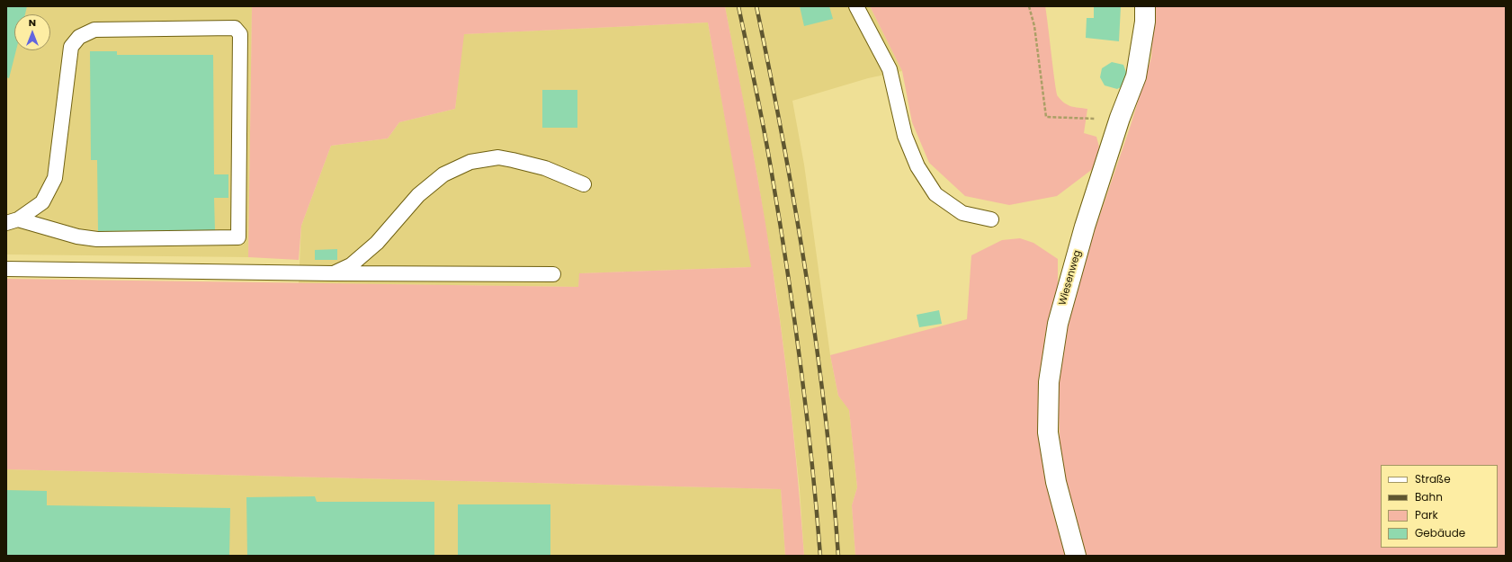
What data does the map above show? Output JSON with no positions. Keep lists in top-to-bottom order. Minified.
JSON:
{"streets":{"street":["Wiesenweg"]},"legend":["Straße","Bahn","Park","Gebäude"],"north":"top"}
